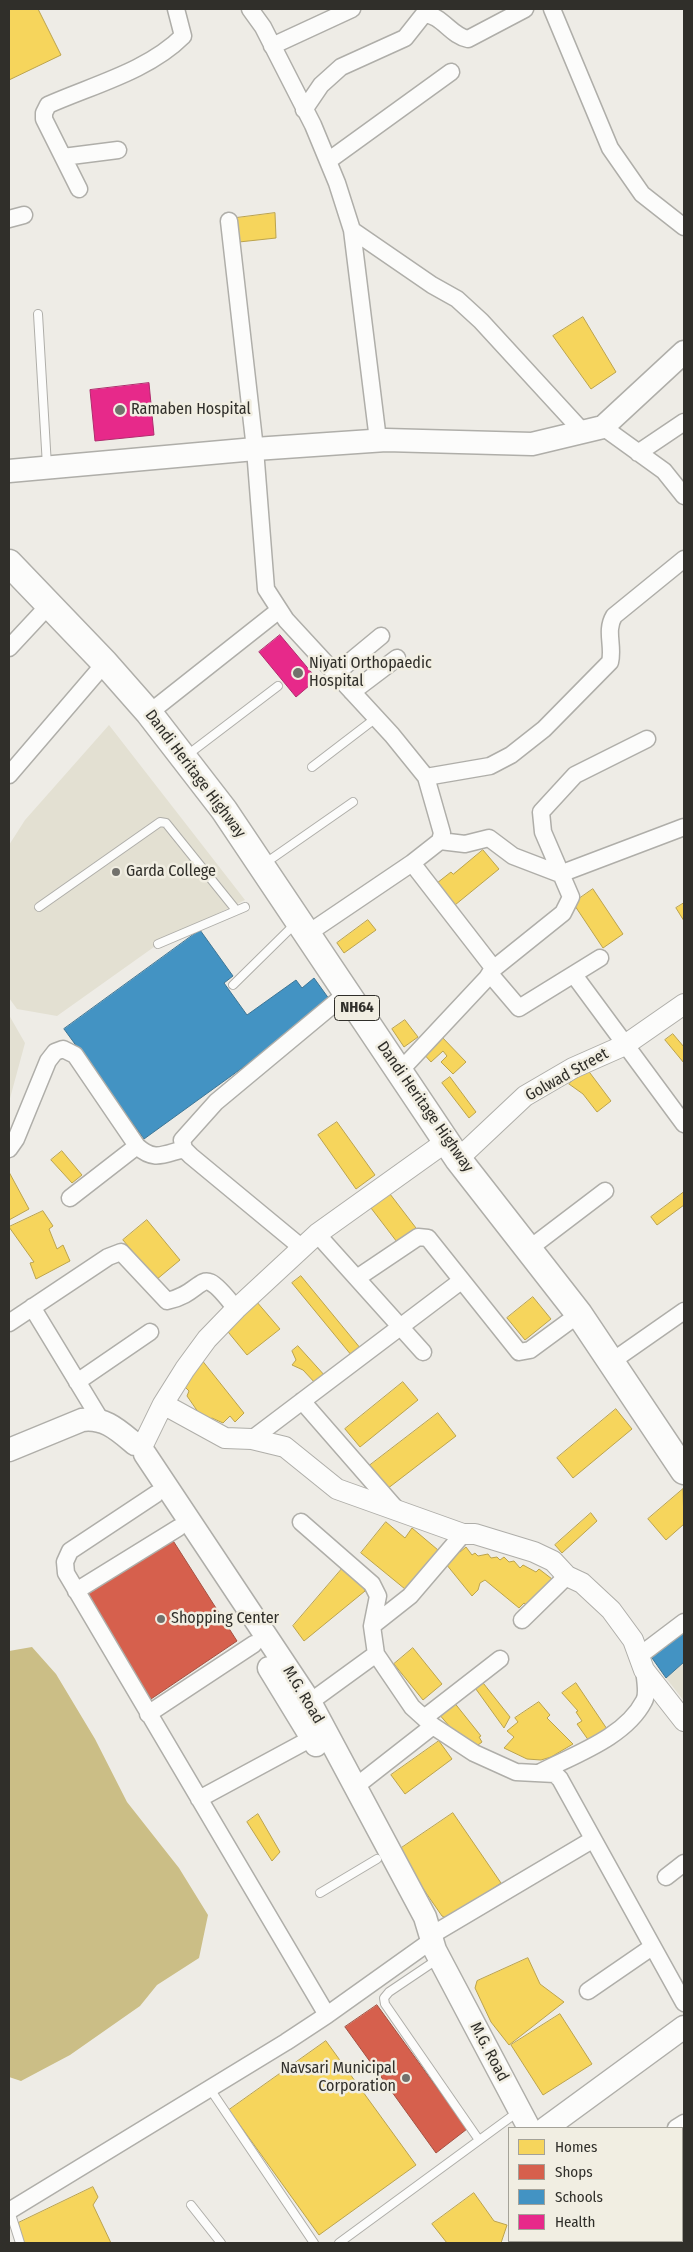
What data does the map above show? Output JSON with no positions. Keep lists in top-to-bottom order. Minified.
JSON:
{"streets":{"highway":["Dandi Heritage Highway","NH64"],"main road":["M.G. Road"],"street":["Golwad Street"]},"crossings":[["Dandi Heritage Highway","Golwad Street"],["Golwad Street","M.G. Road"]],"places":["Ramaben Hospital","Niyati Orthopaedic Hospital","Garda College","Shopping Center","Navsari Municipal Corporation"],"legend":["Homes","Shops","Schools","Health"]}
